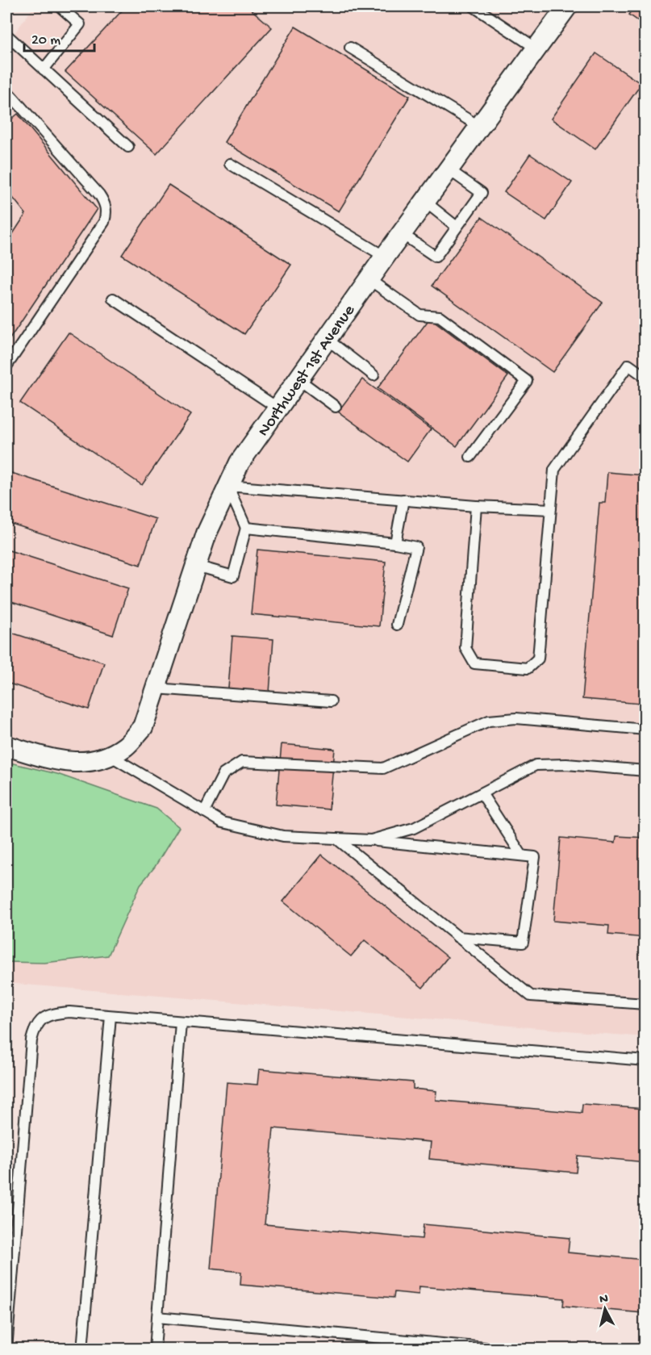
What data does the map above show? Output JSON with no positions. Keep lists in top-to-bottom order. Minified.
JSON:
{"streets":{"street":["Northwest 1st Avenue"]},"scale_bar":"20 m","north":"top"}
